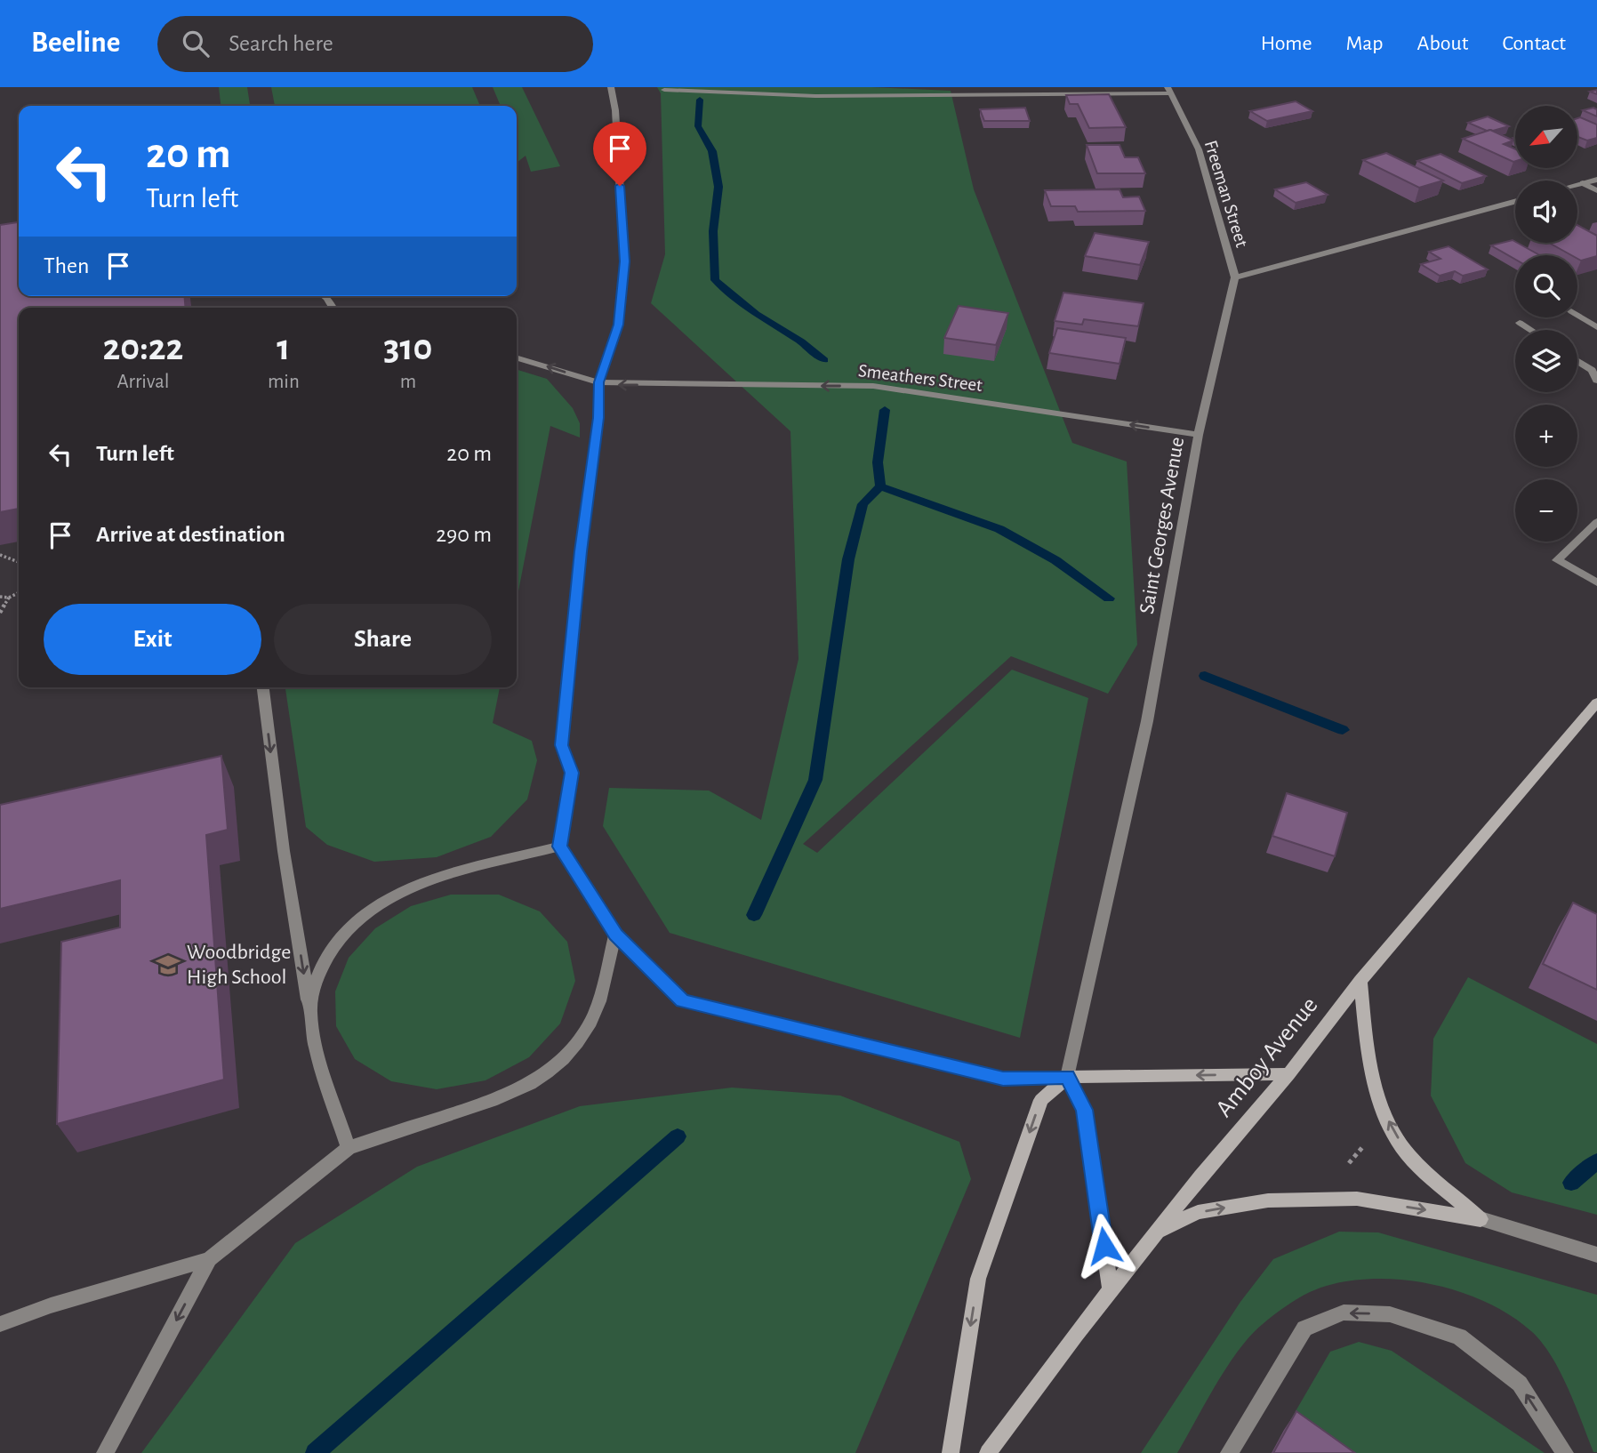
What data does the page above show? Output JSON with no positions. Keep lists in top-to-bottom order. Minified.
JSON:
{"streets":{"main road":["Amboy Avenue"],"street":["Freeman Street","Smeathers Street","Saint Georges Avenue"]},"crossings":[["Freeman Street","Saint Georges Avenue"],["Smeathers Street","Saint Georges Avenue"]],"one_way":["Smeathers Street"],"places":{"school or university":["Woodbridge High School"]},"north":"bottom left","page":{"header":"Beeline","search":"Search here","nav":["Home","Map","About","Contact"],"map_buttons":["+","−"],"turn":["20 m","Turn left"],"then":"Then","eta":["20:22","Arrival","1","min","310","m"],"list":[{"name":"Turn left","value":"20 m"},{"name":"Arrive at destination","value":"290 m"}],"buttons":["Exit","Share"]}}
